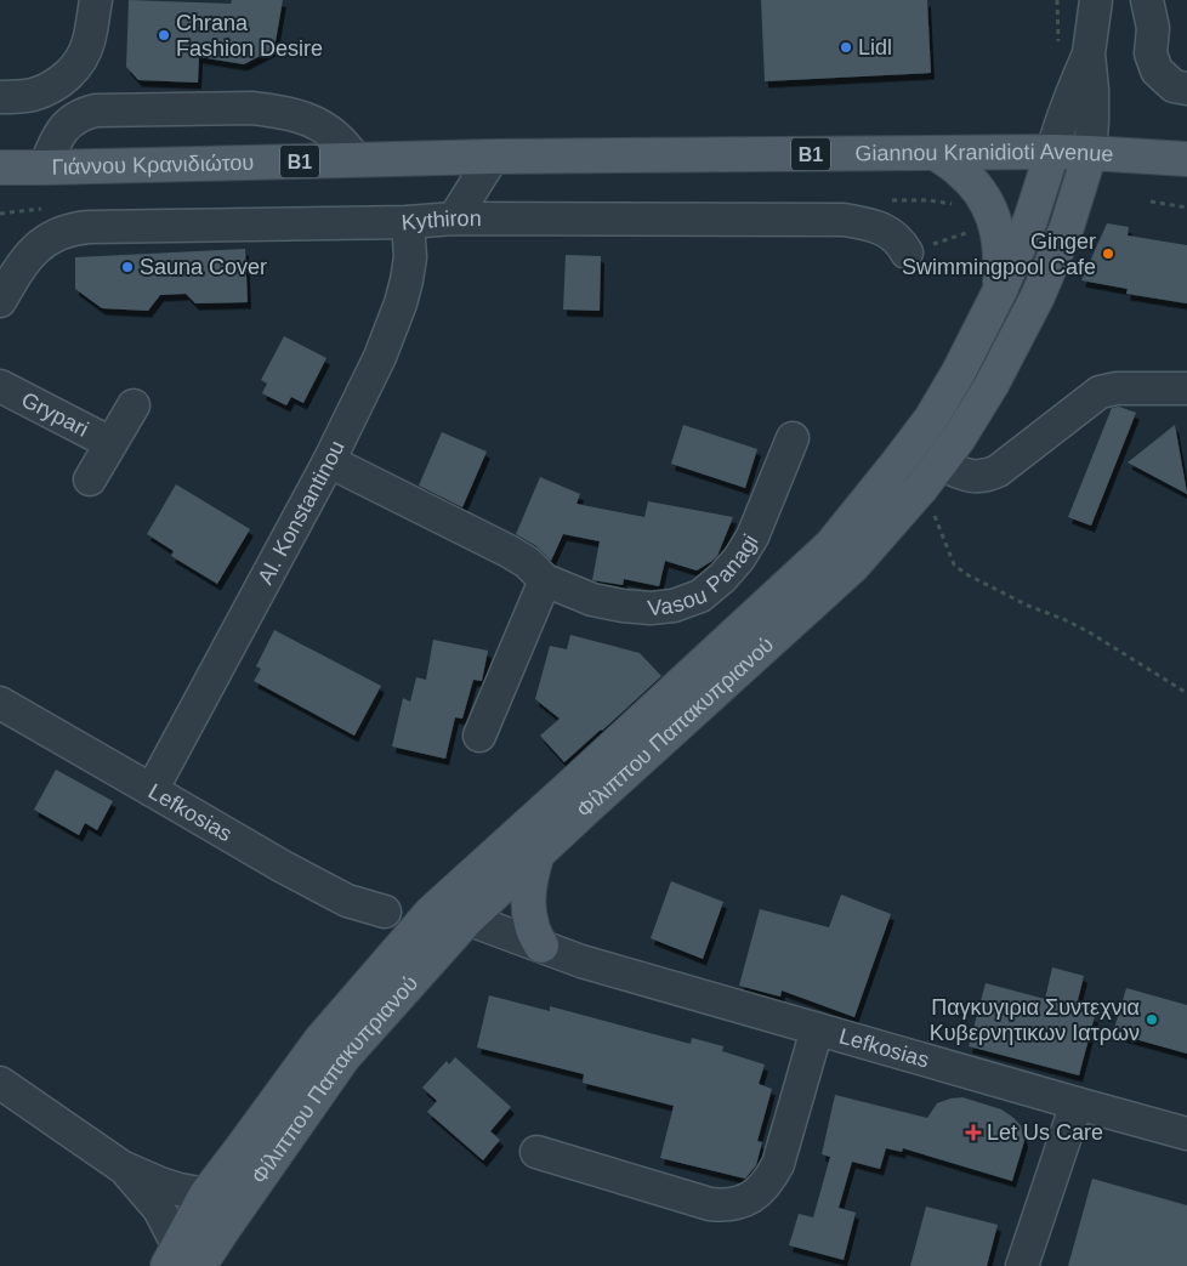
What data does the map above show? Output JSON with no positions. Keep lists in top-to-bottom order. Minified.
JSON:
{"streets":{"main road":["B1","Giannou Kranidioti Avenue","Γιάννου Κρανιδιώτου","Φίλιππου Παπακυπριανού"],"street":["Kythiron","Grypari","Al. Konstantinou","Vasou Panagi","Lefkosias"]},"crossings":[["Giannou Kranidioti Avenue","Γιάννου Κρανιδιώτου"],["Giannou Kranidioti Avenue","Φίλιππου Παπακυπριανού"],["Kythiron","Al. Konstantinou"],["Al. Konstantinou","Vasou Panagi"],["Al. Konstantinou","Lefkosias"],["Φίλιππου Παπακυπριανού","Lefkosias"]],"places":{"other":["Chrana Fashion Desire","Lidl","Ginger Swimmingpool Cafe","Sauna Cover","Παγκυγιρια Συντεχνια Κυβερνητικων Ιατρων"],"health":["Let Us Care"]}}
